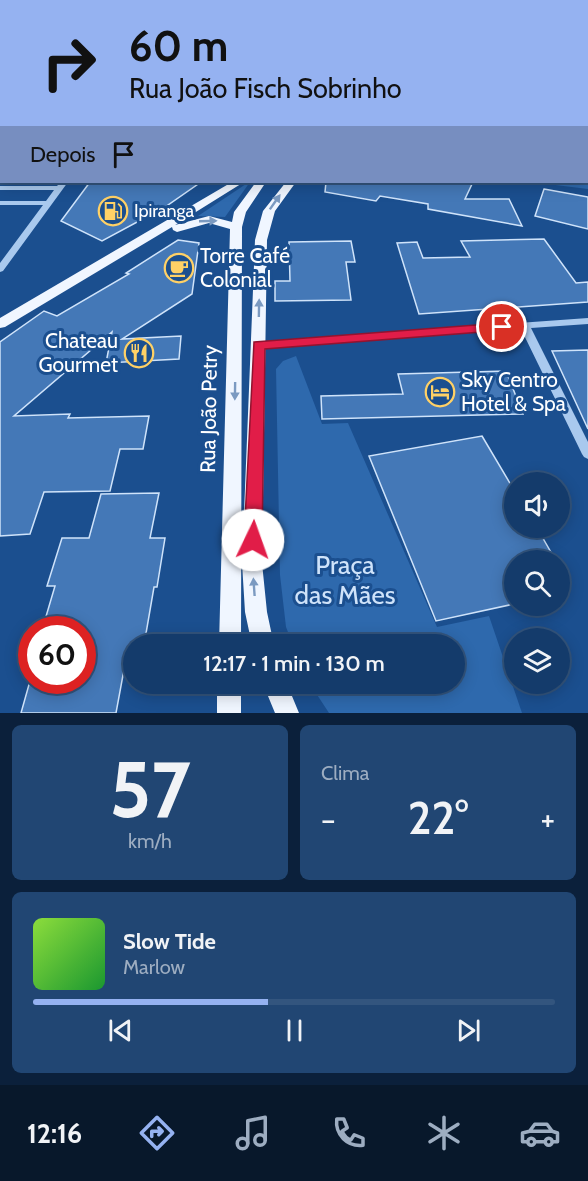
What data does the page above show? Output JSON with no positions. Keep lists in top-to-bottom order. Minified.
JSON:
{"streets":{"main road":["Rua João Petry"]},"parks":["Praça das Mães"],"places":{"fuel station":["Ipiranga"],"cafe":["Torre Café Colonial"],"restaurant":["Chateau Gourmet"],"hotel":["Sky Centro Hotel & Spa"]},"page":{"turn":["60 m","Rua João Fisch Sobrinho"],"then":"Depois","limit":"60","trip":"12:17 · 1 min · 130 m","tile":[["57","km/h"],"Clima"],"heat":["−","22°","+"],"song":["Slow Tide","Marlow"],"tabs":"12:16"}}
